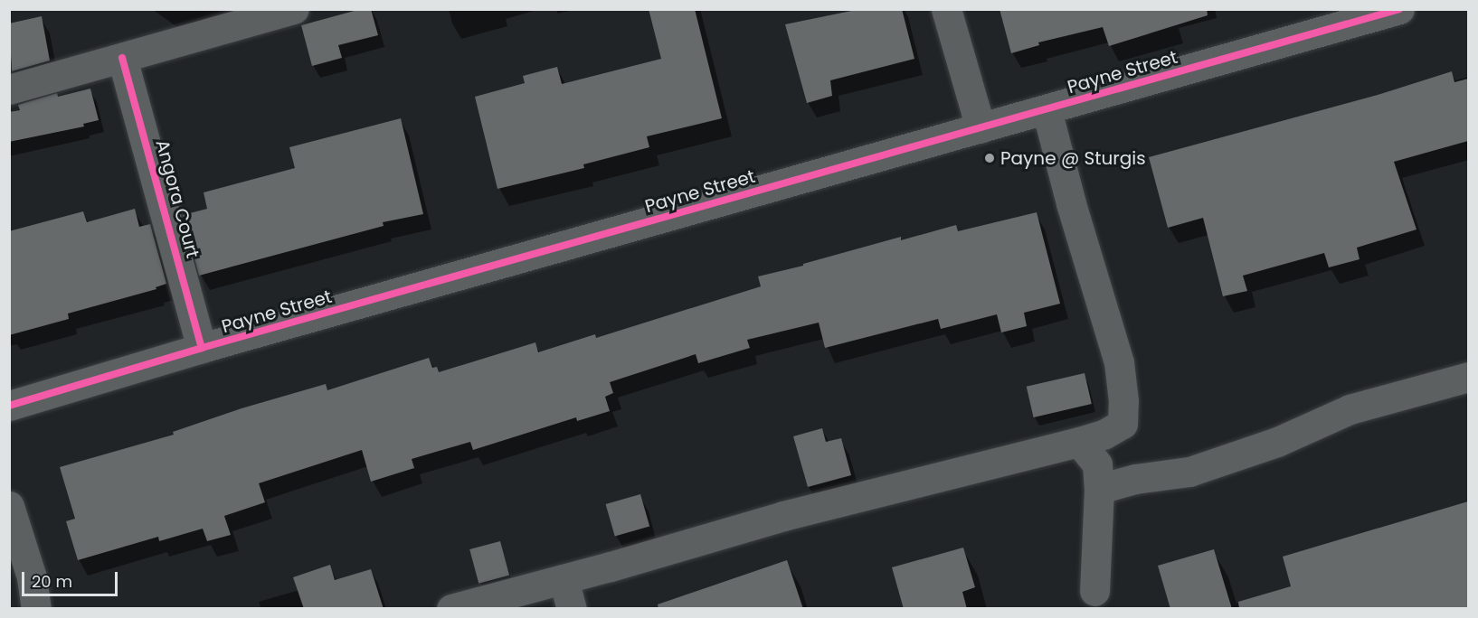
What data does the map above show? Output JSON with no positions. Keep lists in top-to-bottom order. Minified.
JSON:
{"streets":{"street":["Payne Street","Angora Court"]},"crossings":[["Payne Street","Angora Court"]],"places":["Payne @ Sturgis"],"scale_bar":"20 m"}
